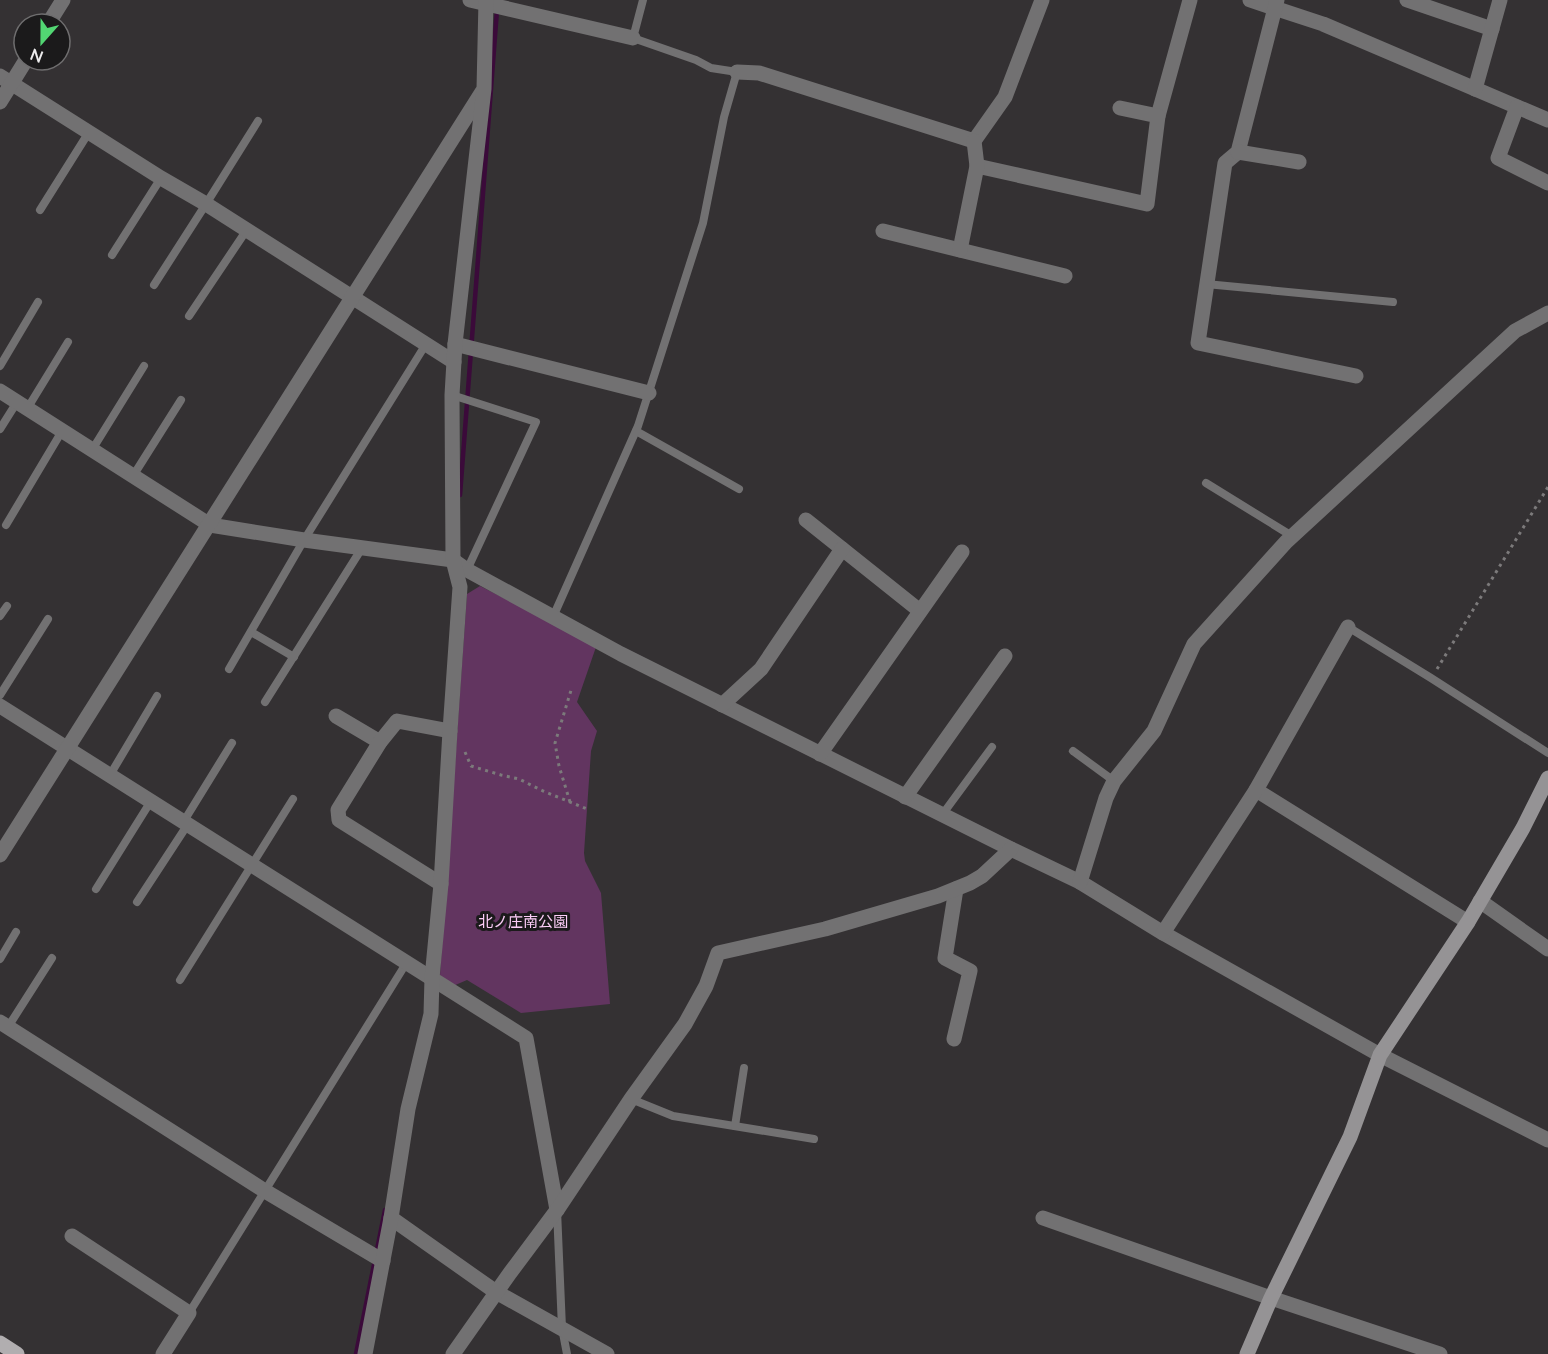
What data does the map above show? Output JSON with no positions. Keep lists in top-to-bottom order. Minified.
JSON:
{"parks":["北ノ庄南公園"],"north":"bottom"}
